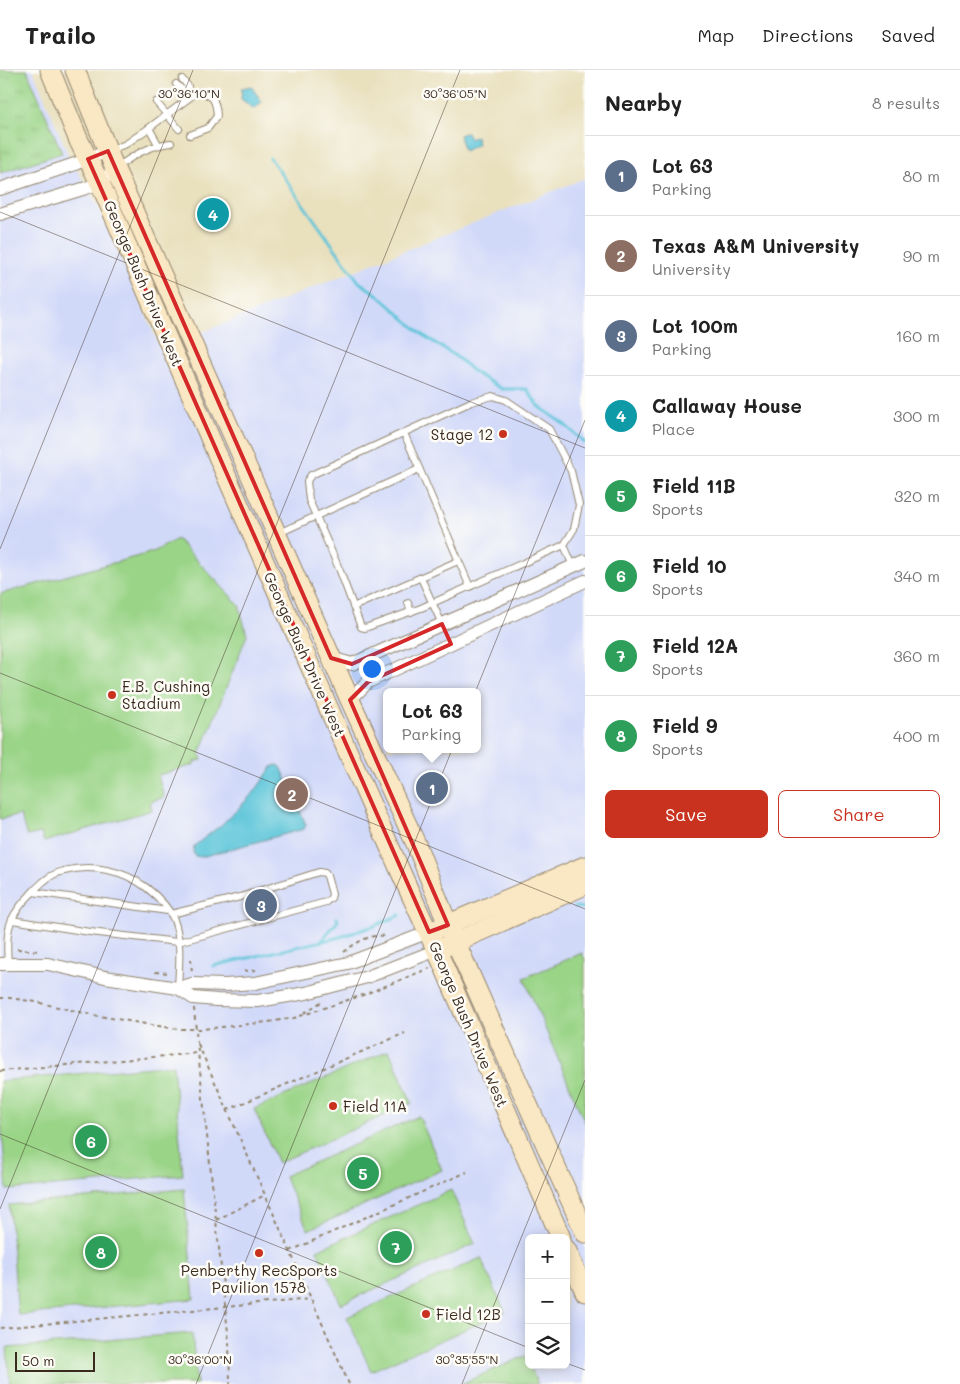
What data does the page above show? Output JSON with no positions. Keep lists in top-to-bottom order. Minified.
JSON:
{"streets":{"main road":["George Bush Drive West"]},"places":["Stage 12","E.B. Cushing Stadium","Field 11A","Penberthy RecSports Pavilion 1578","Field 12B"],"scale_bar":"50 m","page":{"header":"Trailo","nav":["Map","Directions","Saved"],"heading":["Nearby","8 results"],"list":[{"mark":"1","name":"Lot 63","note":"Parking","value":"80 m"},{"mark":"2","name":"Texas A&M University","note":"University","value":"90 m"},{"mark":"3","name":"Lot 100m","note":"Parking","value":"160 m"},{"mark":"4","name":"Callaway House","note":"Place","value":"300 m"},{"mark":"5","name":"Field 11B","note":"Sports","value":"320 m"},{"mark":"6","name":"Field 10","note":"Sports","value":"340 m"},{"mark":"7","name":"Field 12A","note":"Sports","value":"360 m"},{"mark":"8","name":"Field 9","note":"Sports","value":"400 m"}],"pins":["4","1","2","3","6","5","7","8"],"popup":["Lot 63","Parking"],"buttons":["Save","Share"],"map_buttons":["+","−"],"scale":"50 m"},"coordinates":["30°36'10\"N","30°36'05\"N","30°36'00\"N","30°35'55\"N"]}
